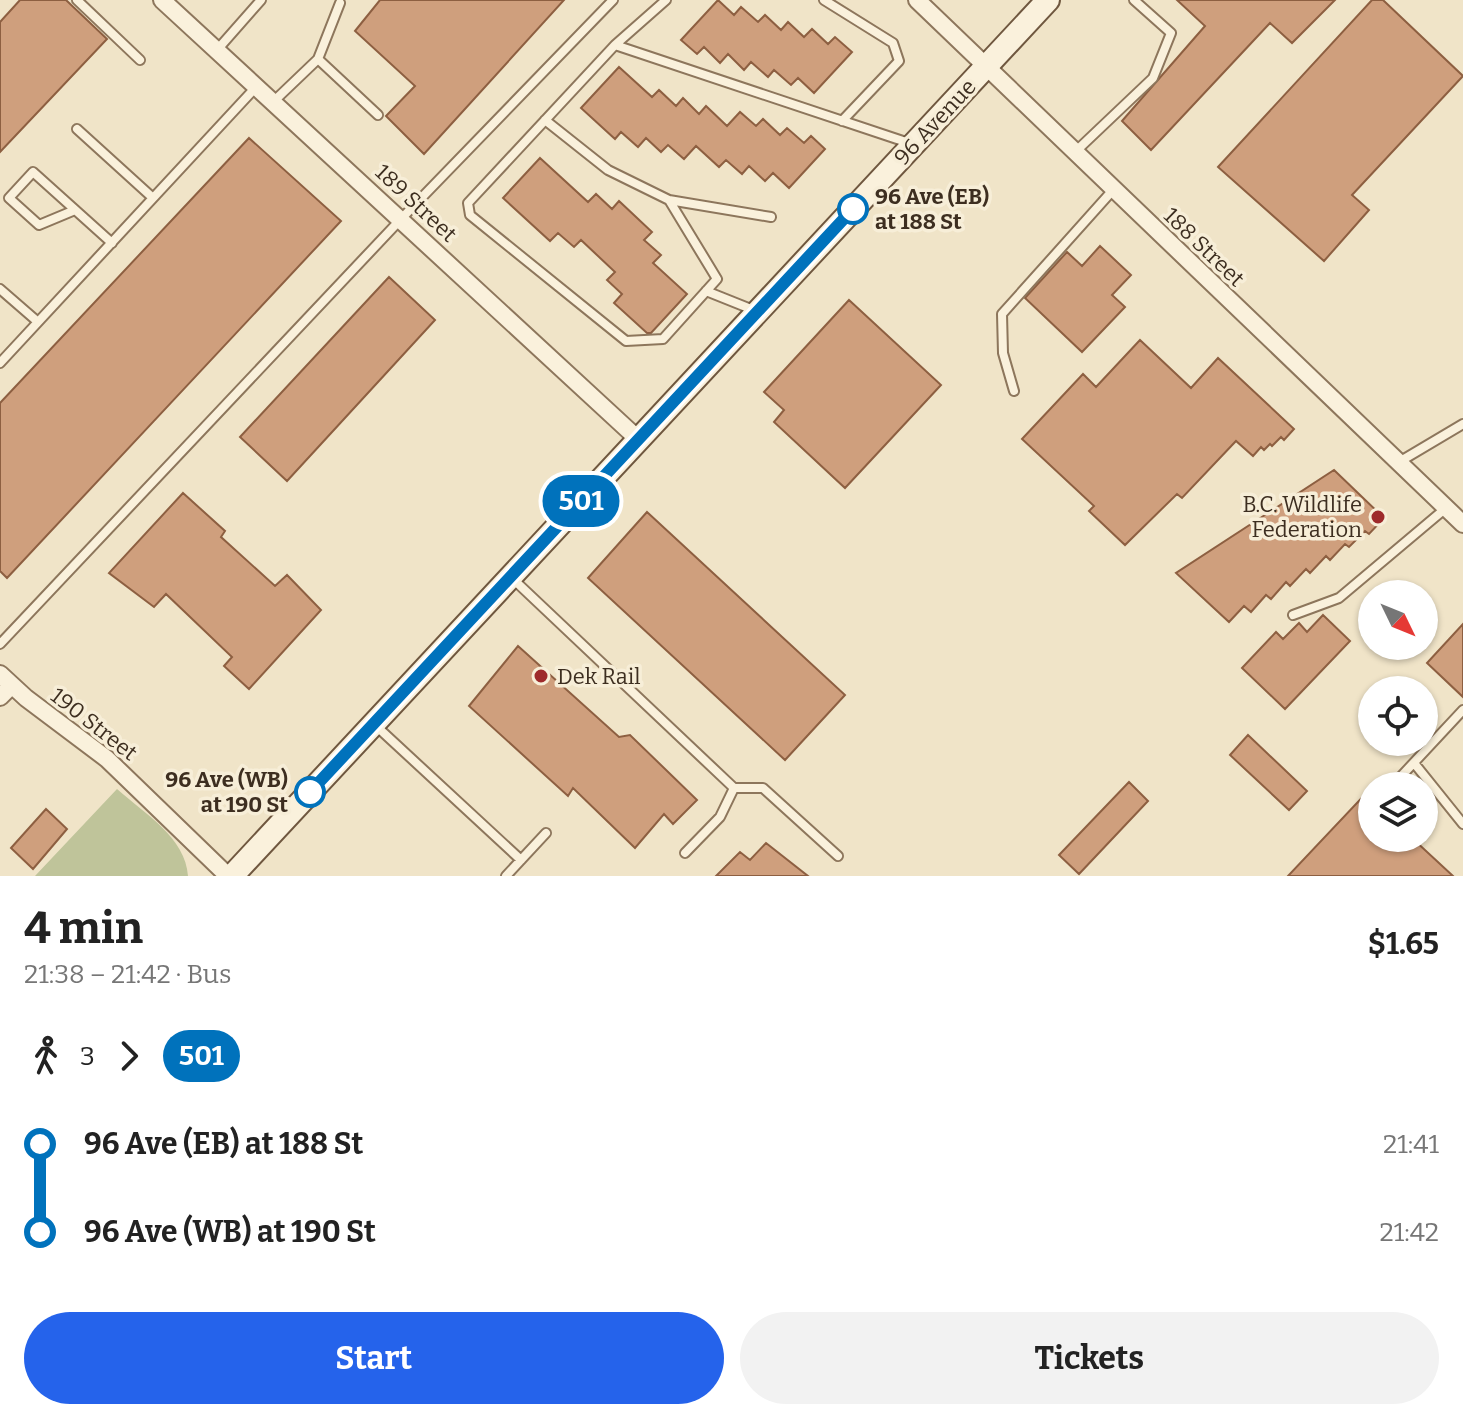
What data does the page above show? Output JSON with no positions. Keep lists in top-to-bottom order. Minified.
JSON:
{"streets":{"main road":["96 Avenue"],"street":["189 Street","188 Street","190 Street"]},"crossings":[["96 Avenue","189 Street"],["96 Avenue","188 Street"],["96 Avenue","190 Street"]],"places":["96 Ave (EB) at 188 St","B.C. Wildlife Federation","Dek Rail","96 Ave (WB) at 190 St"],"lines":["bus line 501"],"north":"bottom right","page":{"on_map":"501","heading":["4 min","21:38 – 21:42 · Bus","$1.65"],"legs":["3","501"],"list":[{"name":"96 Ave (EB) at 188 St","value":"21:41"},{"name":"96 Ave (WB) at 190 St","value":"21:42"}],"buttons":["Start","Tickets"]}}
